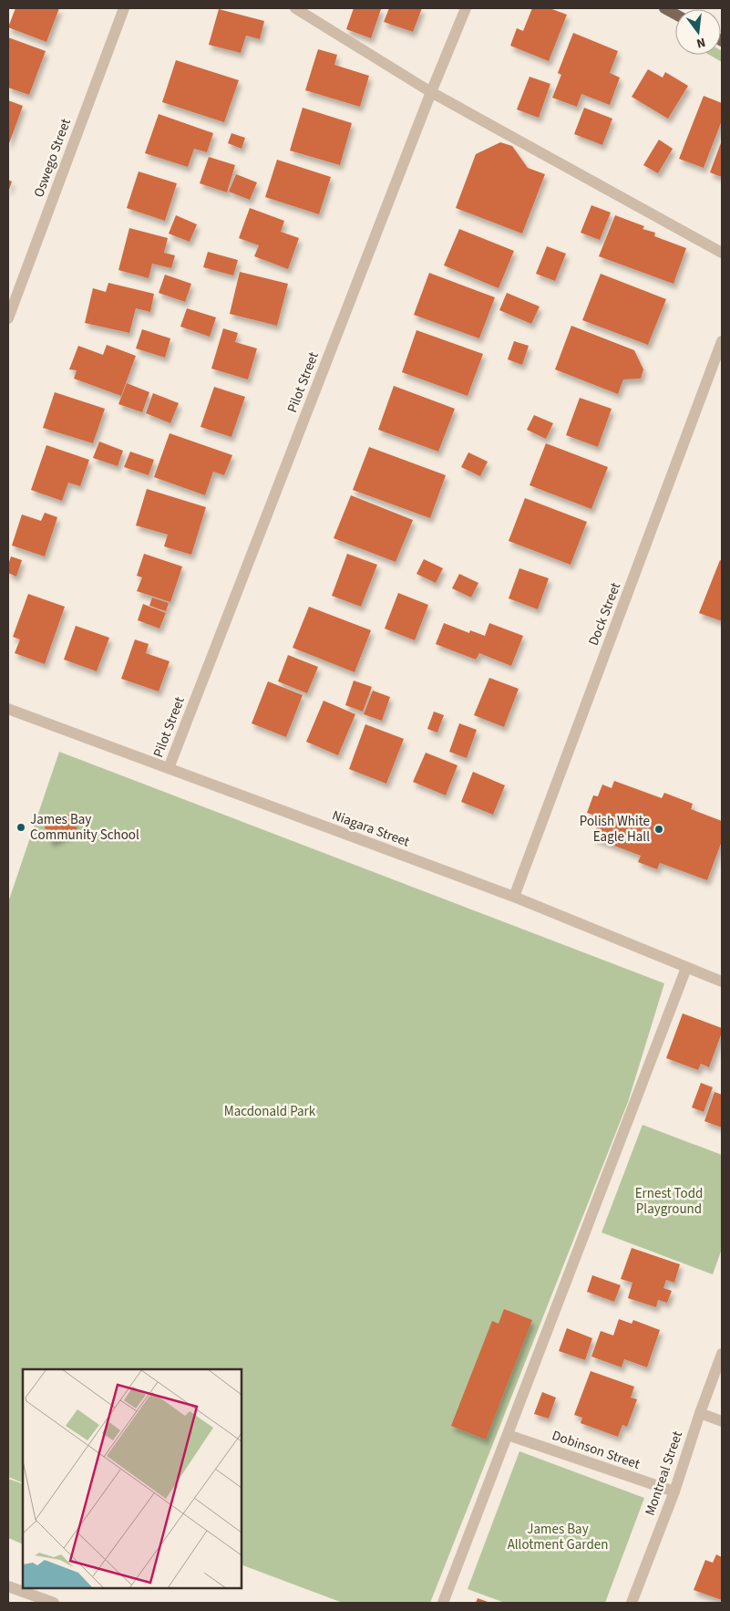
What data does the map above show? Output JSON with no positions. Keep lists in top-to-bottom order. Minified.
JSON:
{"streets":{"street":["Oswego Street","Pilot Street","Dock Street","Niagara Street","Dobinson Street","Montreal Street"]},"crossings":[["Pilot Street","Niagara Street"],["Dock Street","Niagara Street"],["Dobinson Street","Montreal Street"]],"parks":["Macdonald Park","Ernest Todd Playground","James Bay Allotment Garden"],"places":["James Bay Community School","Polish White Eagle Hall"],"north":"bottom"}
